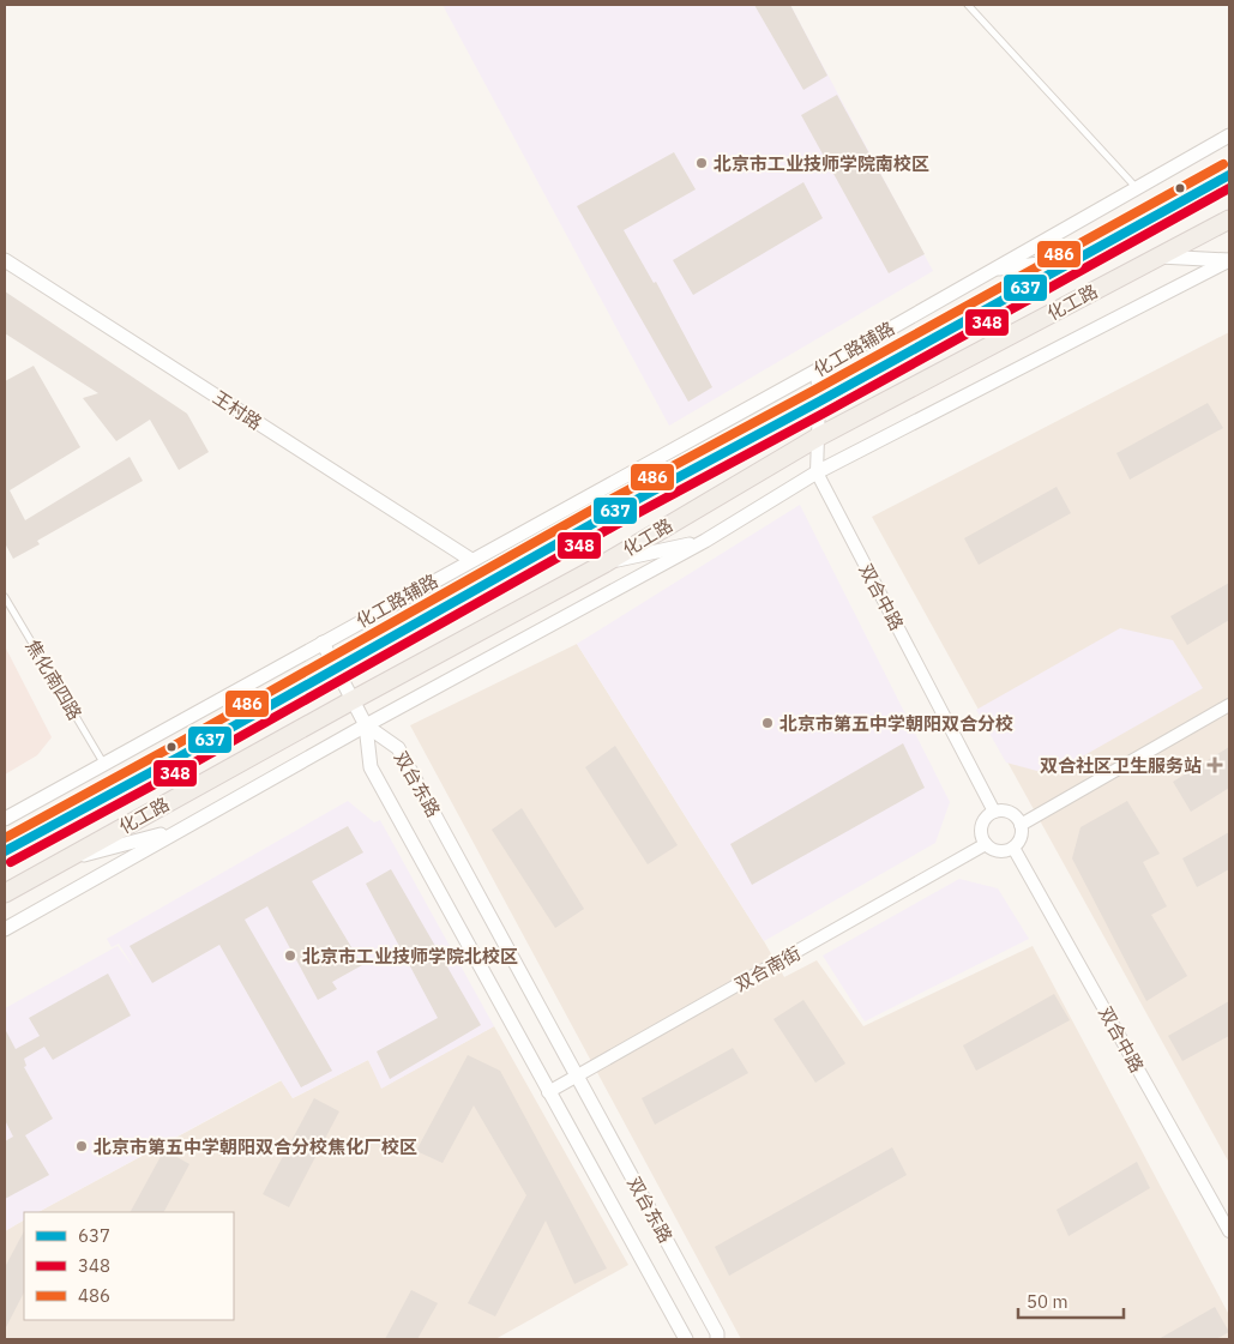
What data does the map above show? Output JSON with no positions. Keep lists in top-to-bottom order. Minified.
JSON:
{"streets":{"main road":["化工路"],"street":["化工路辅路","王村路","双合中路","双台东路","双合南街"],"lane":["焦化南四路"]},"crossings":[["化工路辅路","王村路"],["化工路辅路","焦化南四路"],["双合中路","双合南街"],["双台东路","双合南街"]],"places":{"other":["北京市工业技师学院南校区","北京市第五中学朝阳双合分校","北京市工业技师学院北校区","北京市第五中学朝阳双合分校焦化厂校区"],"health":["双合社区卫生服务站"]},"lines":["transit line 486","transit line 637","transit line 348"],"legend":["637","348","486"],"scale_bar":"50 m"}
